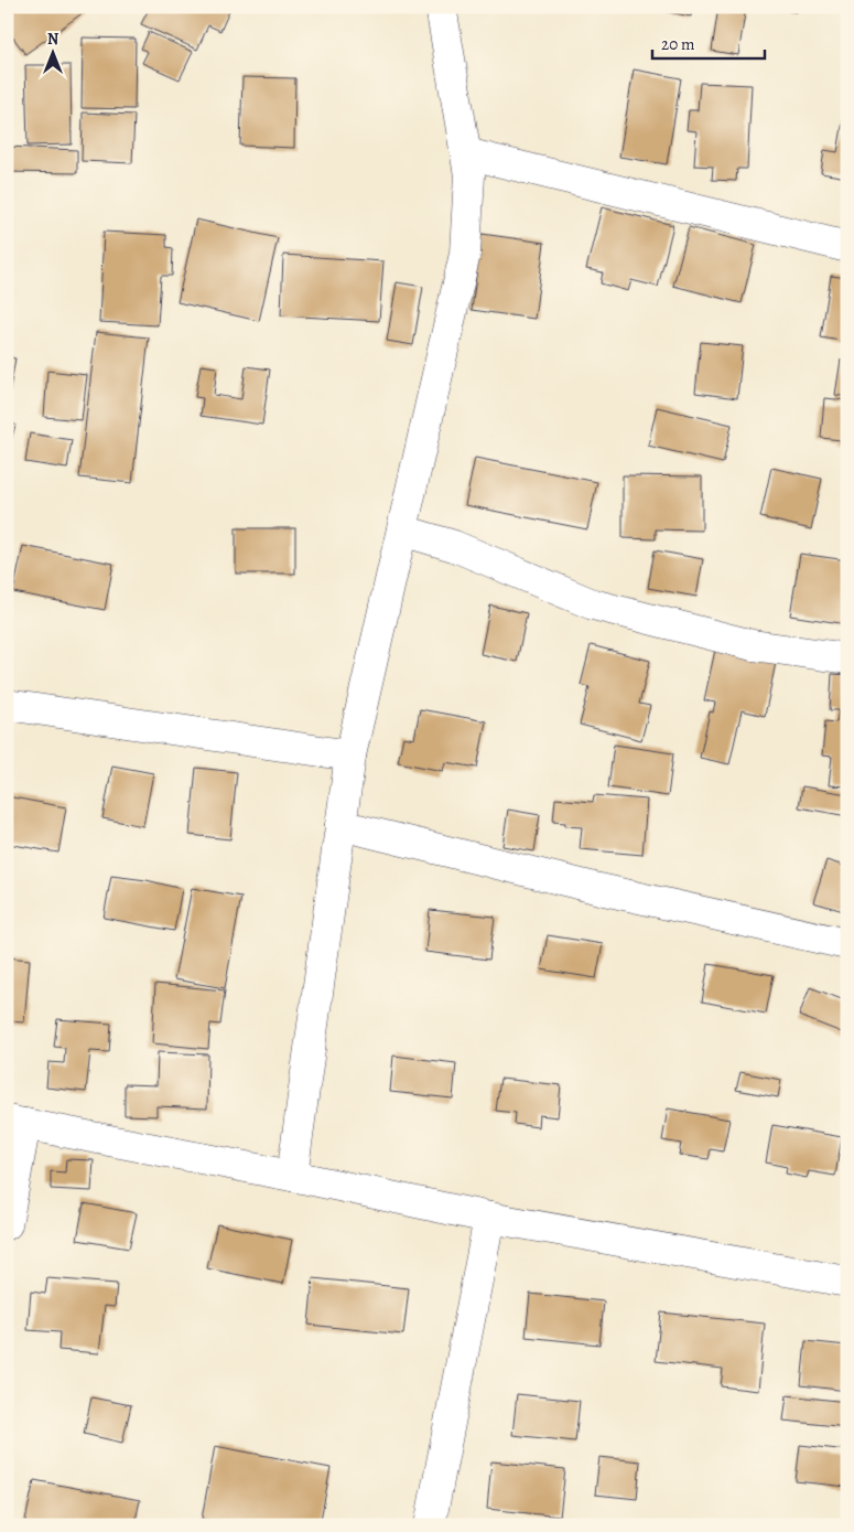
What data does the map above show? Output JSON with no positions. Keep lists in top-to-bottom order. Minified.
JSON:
{"scale_bar":"20 m","north":"top"}
